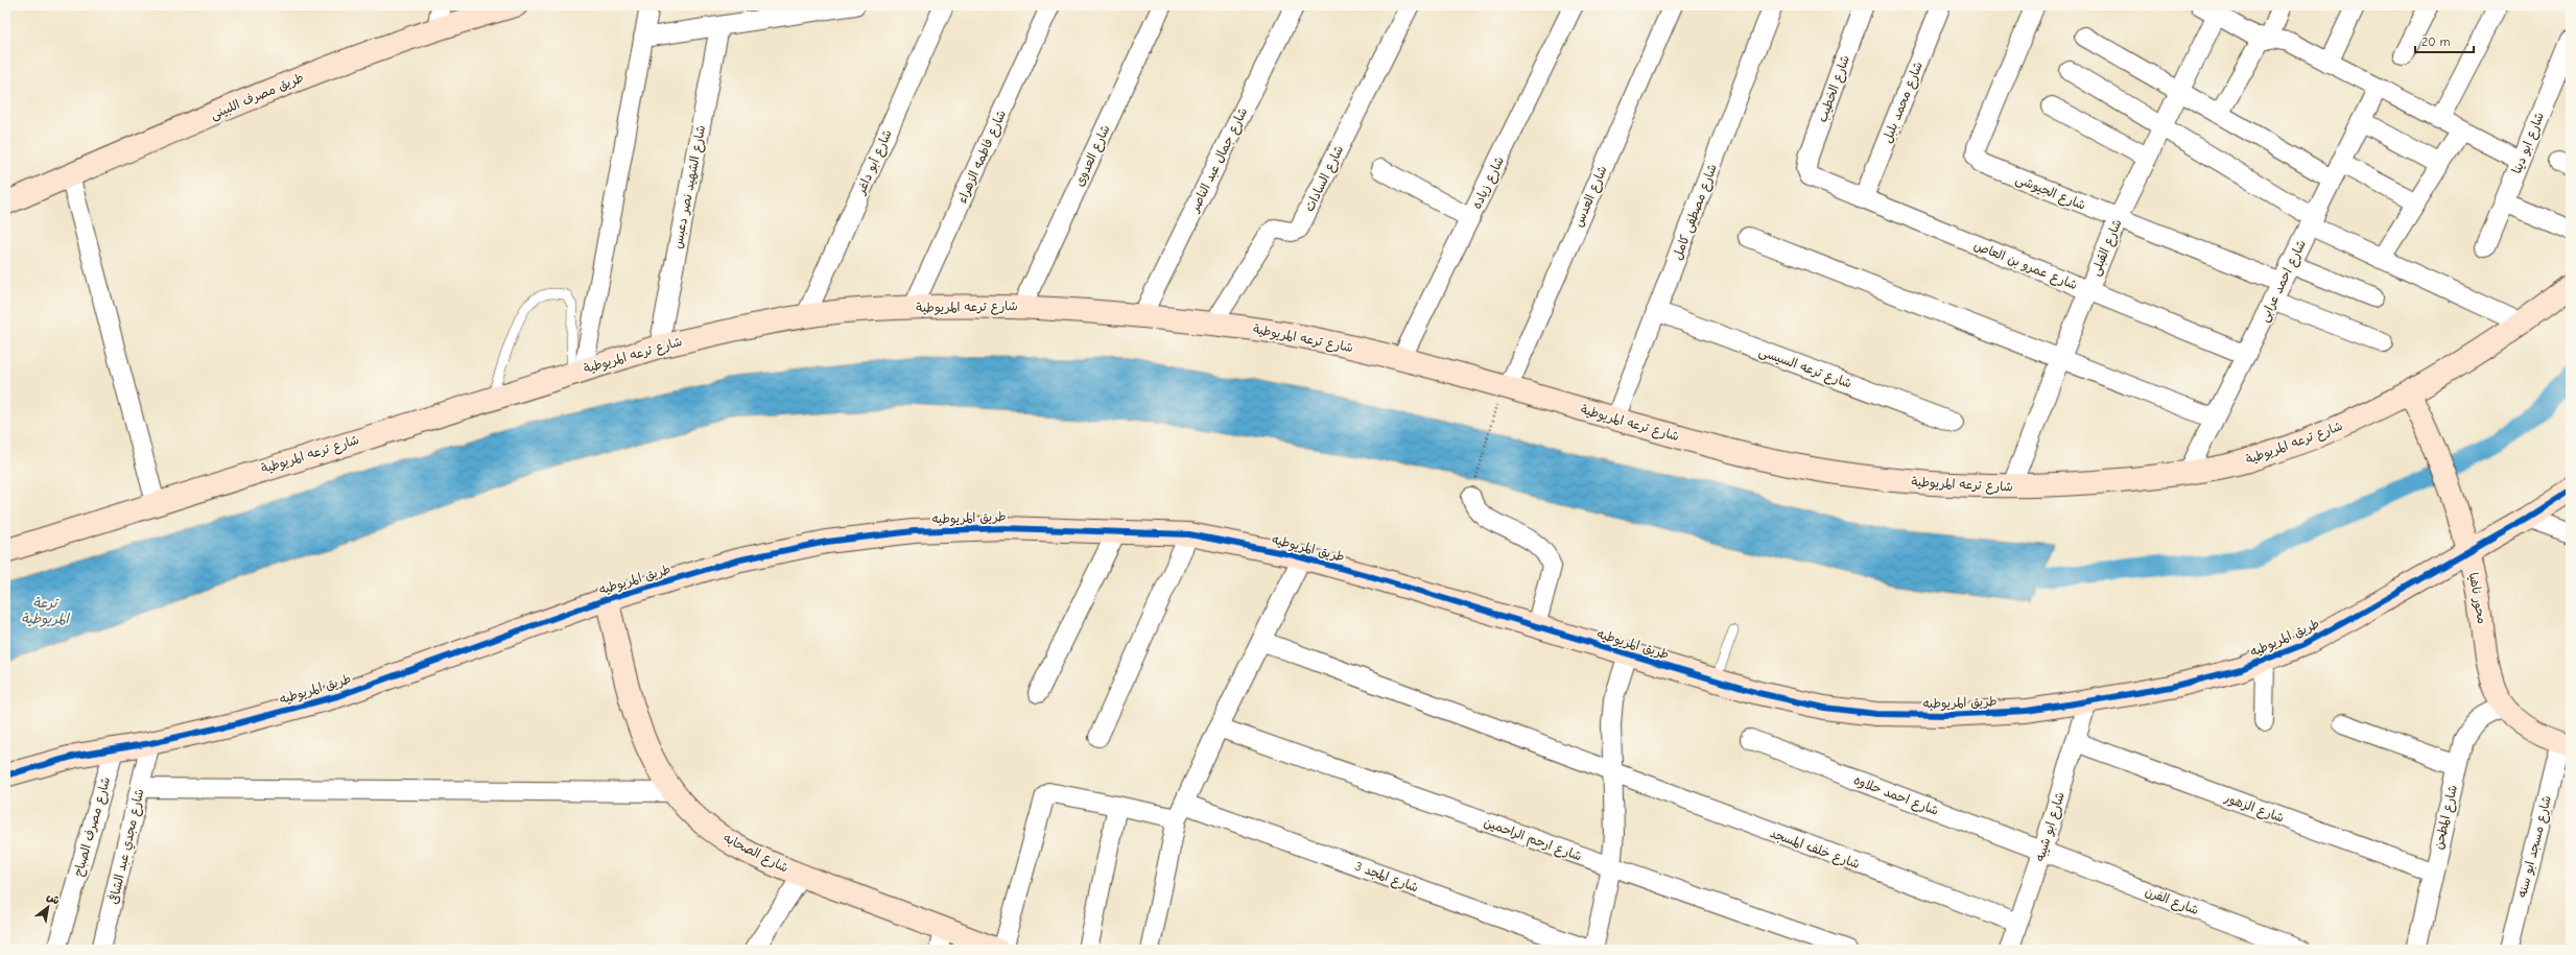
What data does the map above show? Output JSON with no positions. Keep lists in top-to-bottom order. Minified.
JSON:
{"streets":{"street":["شارع الخطيب","طريق مصرف اللبينى","شارع محمد بلبل","شارع ابو دينا","شارع العدوى","شارع فاطمه الزهراء","شارع جمال عبد الناصر","شارع أبو داغر","شارع السادات","شارع زياده","شارع الشهيد نصر دعبس","شارع الجيوشى","شارع العدس","شارع مصطفى كامل","شارع القبلى","شارع عمرو بن العاص","شارع احمد عرابى","شارع ترعه المريوطية","شارع ترعه السيسى","طريق المريوطيه","محور ناهيا","شارع احمد حلاوه","شارع الزهور","شارع المطحن","شارع مصرف الصباح","شارع ابو شيبه","شارع ارحم الراحمين","شارع مجدي عبد الشافى","شارع مسجد ابو سنه","شارع خلف المسجد","شارع الصحابه","شارع المجد 3","شارع الفرن"]},"crossings":[["شارع الخطيب","شارع عمرو بن العاص"],["شارع محمد بلبل","شارع عمرو بن العاص"],["شارع العدوى","شارع ترعه المريوطية"],["شارع فاطمه الزهراء","شارع ترعه المريوطية"],["شارع جمال عبد الناصر","شارع ترعه المريوطية"],["شارع أبو داغر","شارع ترعه المريوطية"],["شارع السادات","شارع ترعه المريوطية"],["شارع زياده","شارع ترعه المريوطية"],["شارع الشهيد نصر دعبس","شارع ترعه المريوطية"],["شارع الجيوشى","شارع القبلى"],["شارع الجيوشى","شارع احمد عرابى"],["شارع العدس","شارع ترعه المريوطية"],["شارع مصطفى كامل","شارع ترعه المريوطية"],["شارع مصطفى كامل","شارع ترعه السيسى"],["شارع القبلى","شارع عمرو بن العاص"],["شارع القبلى","شارع ترعه المريوطية"],["شارع عمرو بن العاص","شارع احمد عرابى"],["شارع احمد عرابى","شارع ترعه المريوطية"],["شارع ترعه المريوطية","محور ناهيا"],["طريق المريوطيه","محور ناهيا"],["طريق المريوطيه","شارع مصرف الصباح"],["طريق المريوطيه","شارع ابو شيبه"],["طريق المريوطيه","شارع مجدي عبد الشافى"],["طريق المريوطيه","شارع الصحابه"],["محور ناهيا","شارع المطحن"],["محور ناهيا","شارع مسجد ابو سنه"],["شارع احمد حلاوه","شارع ابو شيبه"],["شارع احمد حلاوه","شارع الفرن"],["شارع الزهور","شارع المطحن"],["شارع الزهور","شارع ابو شيبه"],["شارع ابو شيبه","شارع خلف المسجد"],["شارع ابو شيبه","شارع الفرن"]],"water":["ترعة المريوطية"],"scale_bar":"20 m","north":"top right"}
